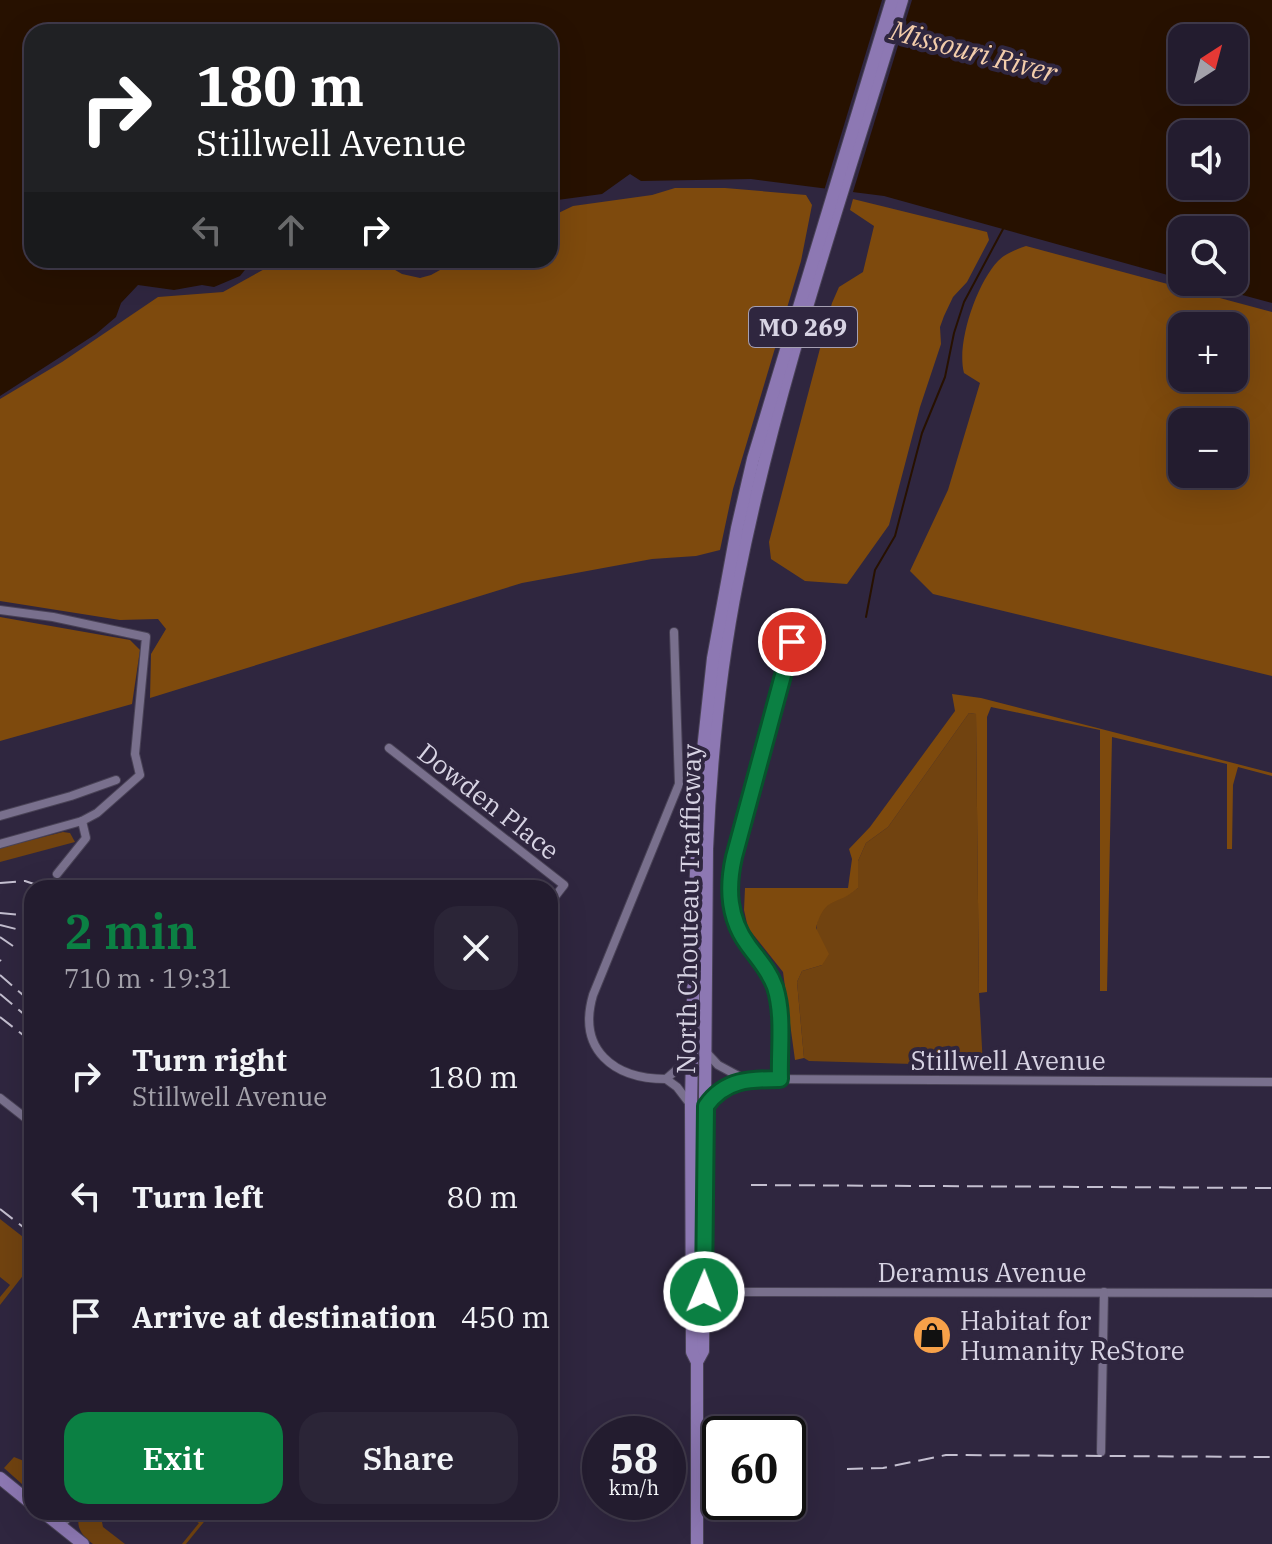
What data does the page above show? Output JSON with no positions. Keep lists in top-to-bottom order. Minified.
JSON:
{"streets":{"main road":["MO 269","North Chouteau Trafficway"],"street":["Dowden Place","Stillwell Avenue","Deramus Avenue"]},"crossings":[["North Chouteau Trafficway","Stillwell Avenue"],["North Chouteau Trafficway","Deramus Avenue"]],"water":["Missouri River"],"places":{"shop":["Habitat for Humanity ReStore"]},"north":"top right","page":{"map_buttons":["+","−"],"turn":["180 m","Stillwell Avenue"],"heading":["2 min","710 m · 19:31"],"list":[{"name":"Turn right","note":"Stillwell Avenue","value":"180 m"},{"name":"Turn left","value":"80 m"},{"name":"Arrive at destination","value":"450 m"}],"buttons":["Exit","Share"],"speed":"58 km/h","limit":"60"}}
